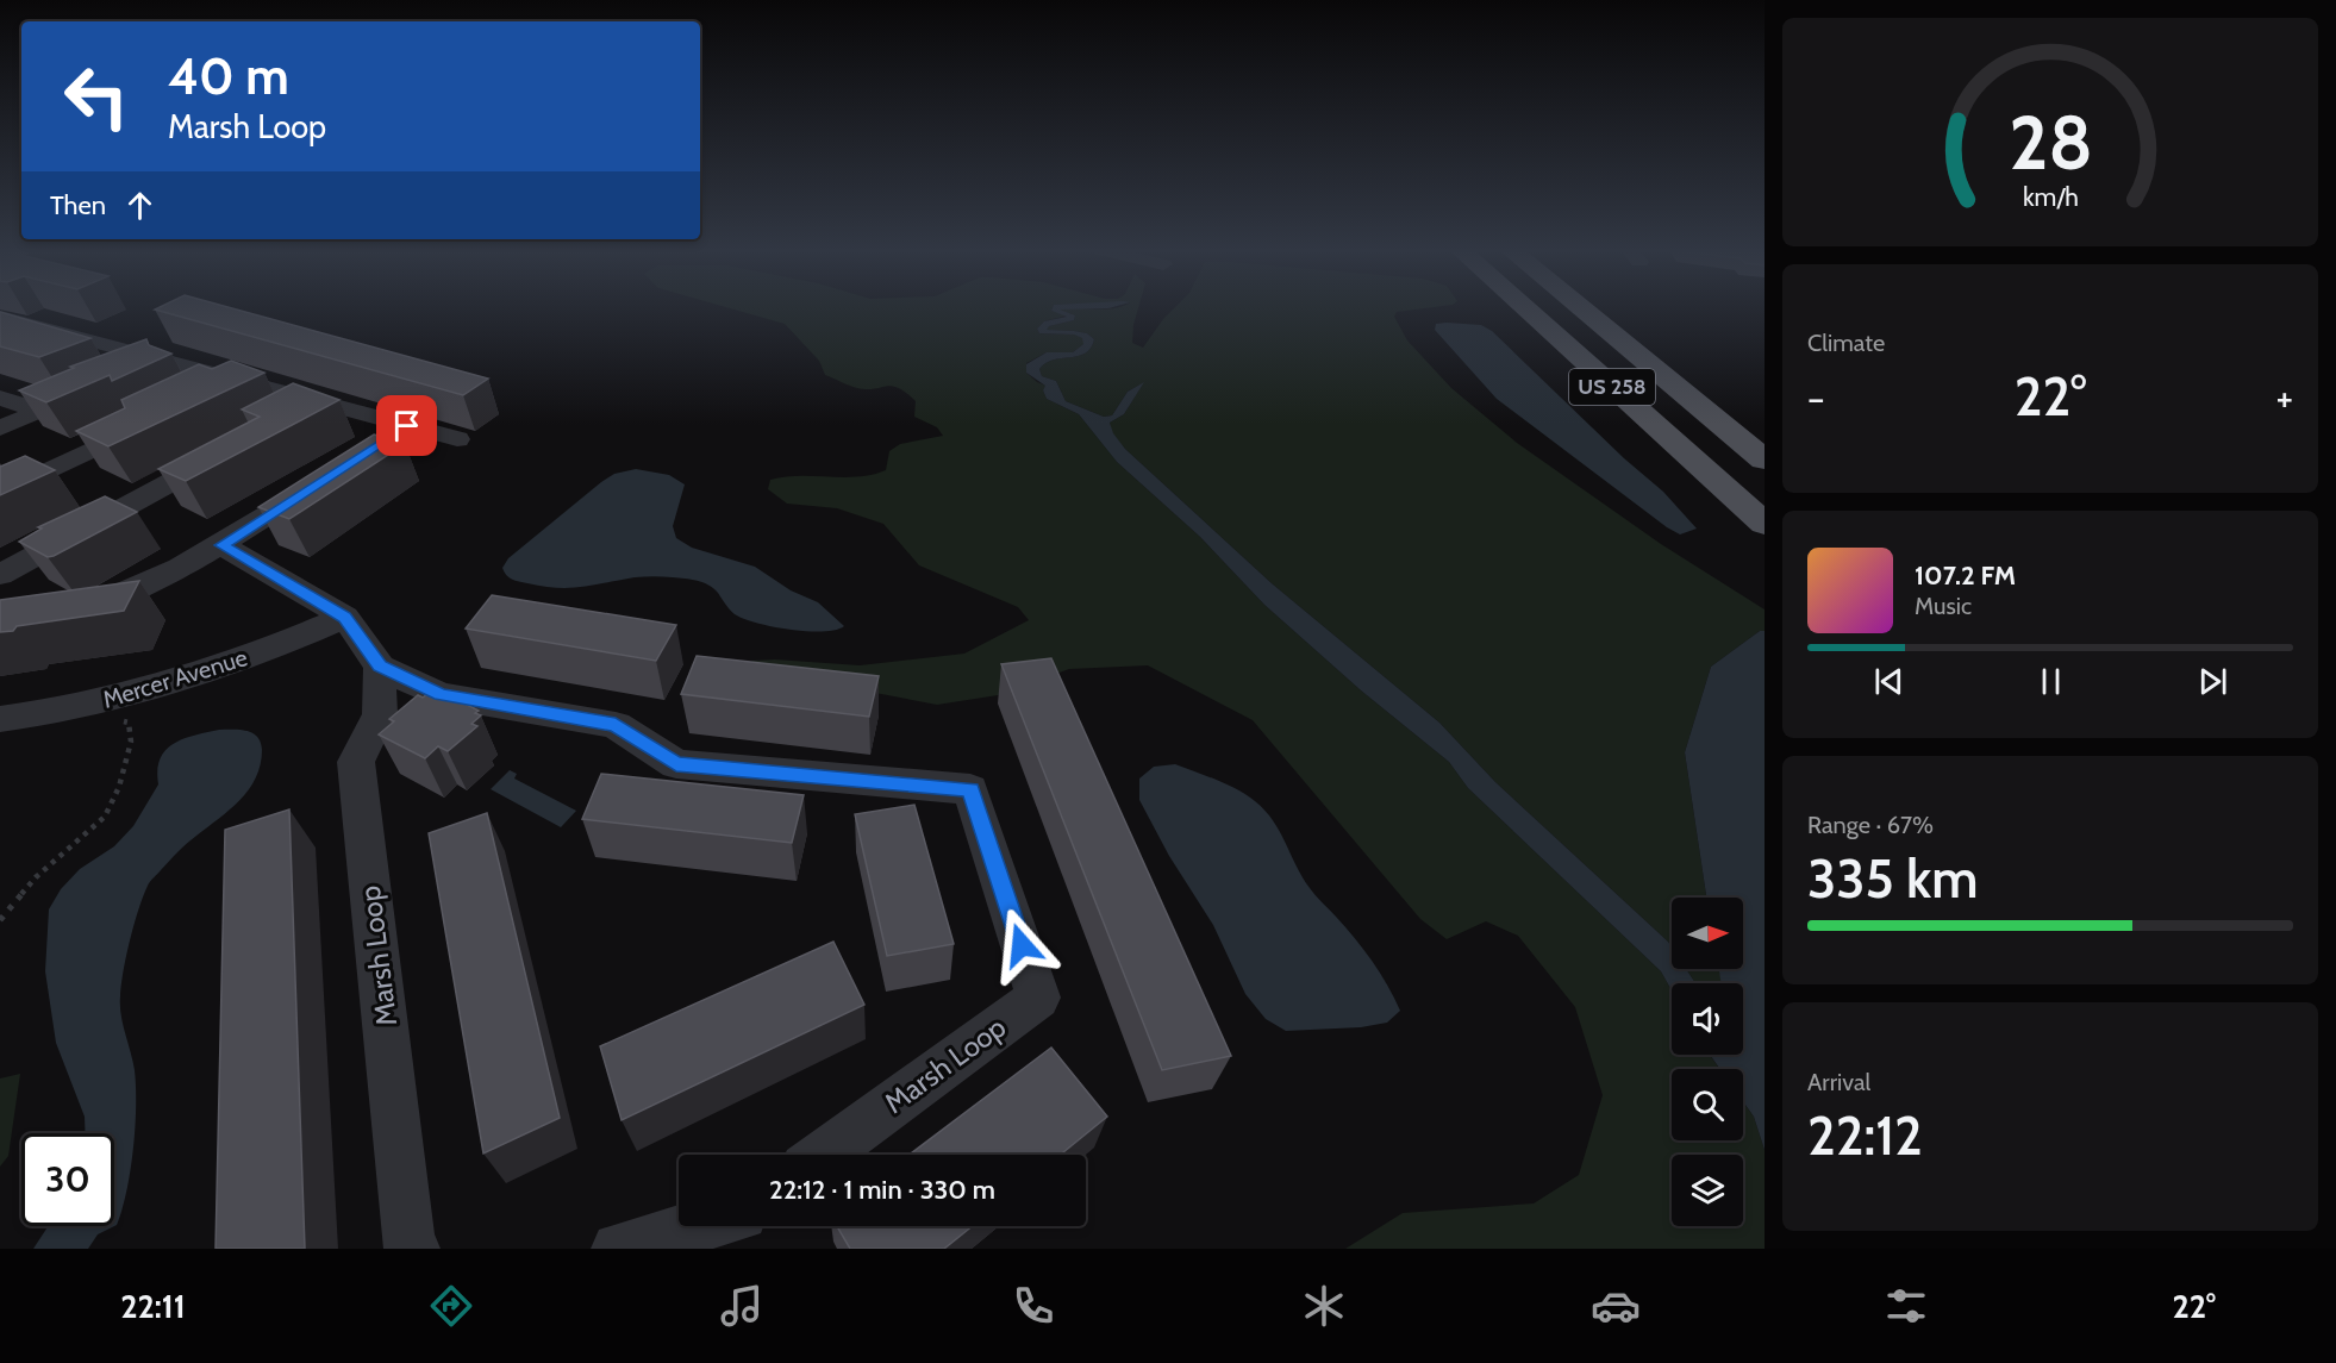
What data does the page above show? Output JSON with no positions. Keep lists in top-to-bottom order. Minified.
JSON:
{"streets":{"main road":["US 258"],"street":["Mercer Avenue","Marsh Loop"]},"north":"right","page":{"turn":["40 m","Marsh Loop"],"then":"Then","tile":["Climate",["Range · 67%","335 km"],["Arrival","22:12"]],"heat":["−","22°","+"],"song":["107.2 FM","Music"],"limit":"30","trip":"22:12 · 1 min · 330 m","tabs":["22:11","22°"],"gauge":["28","km/h"]}}
